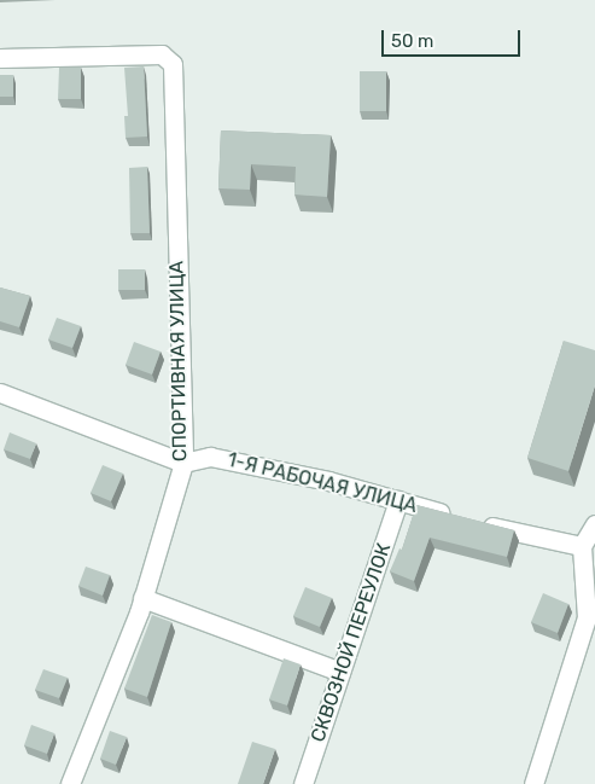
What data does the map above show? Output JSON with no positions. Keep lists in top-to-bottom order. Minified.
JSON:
{"streets":{"street":["СПОРТИВНАЯ УЛИЦА","1-Я РАБОЧАЯ УЛИЦА","СКВОЗНОЙ ПЕРЕУЛОК"]},"crossings":[["СПОРТИВНАЯ УЛИЦА","1-Я РАБОЧАЯ УЛИЦА"],["1-Я РАБОЧАЯ УЛИЦА","СКВОЗНОЙ ПЕРЕУЛОК"]],"scale_bar":"50 m"}
